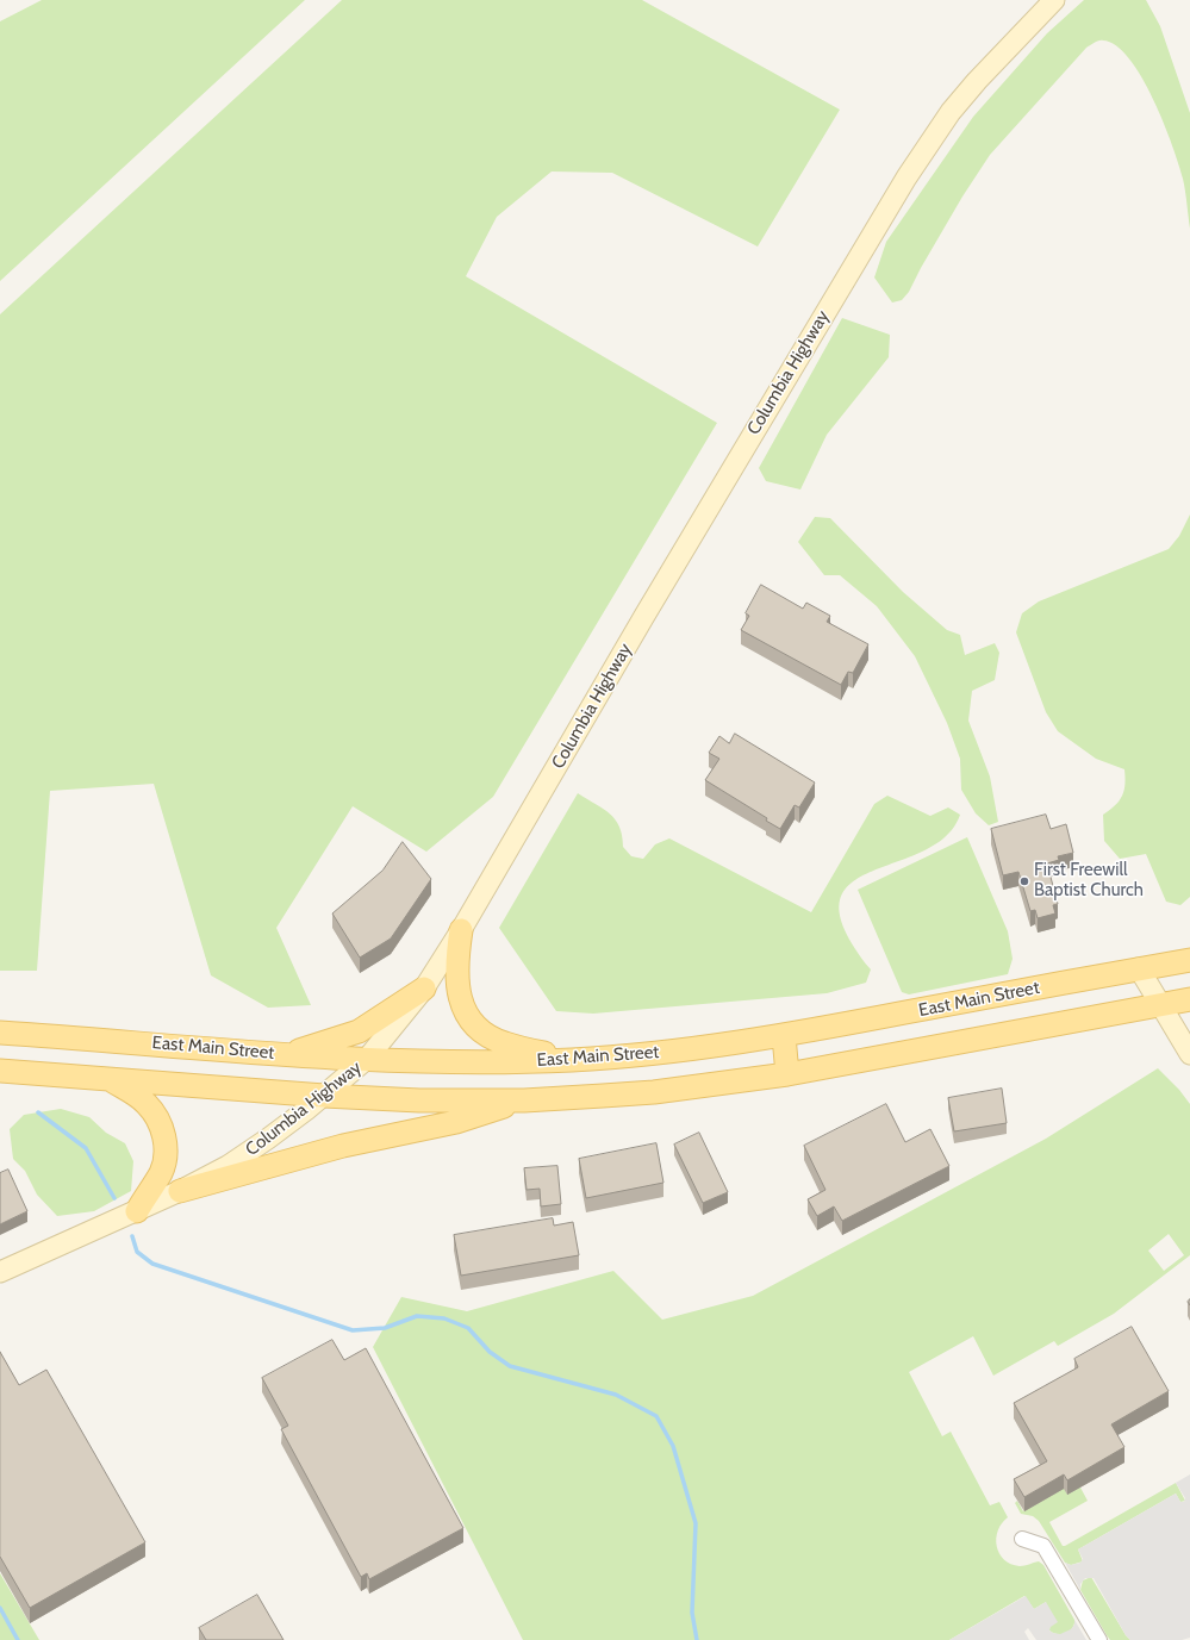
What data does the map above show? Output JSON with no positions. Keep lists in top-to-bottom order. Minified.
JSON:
{"streets":{"main road":["Columbia Highway","East Main Street"]},"crossings":[["Columbia Highway","East Main Street"]],"places":["First Freewill Baptist Church"]}
